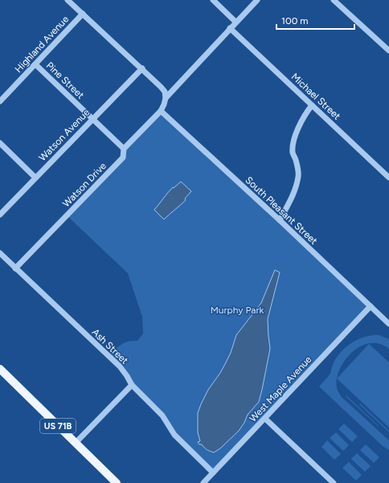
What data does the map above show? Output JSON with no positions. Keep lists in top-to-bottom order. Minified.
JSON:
{"streets":{"main road":["US 71B"],"street":["Highland Avenue","Pine Street","Michael Street","Watson Avenue","Watson Drive","South Pleasant Street","Ash Street","West Maple Avenue"]},"crossings":[["Highland Avenue","Pine Street"],["Pine Street","Watson Avenue"],["Pine Street","Watson Drive"],["Watson Drive","South Pleasant Street"],["Watson Drive","Ash Street"],["South Pleasant Street","West Maple Avenue"],["Ash Street","West Maple Avenue"]],"parks":["Murphy Park"],"scale_bar":"100 m"}
